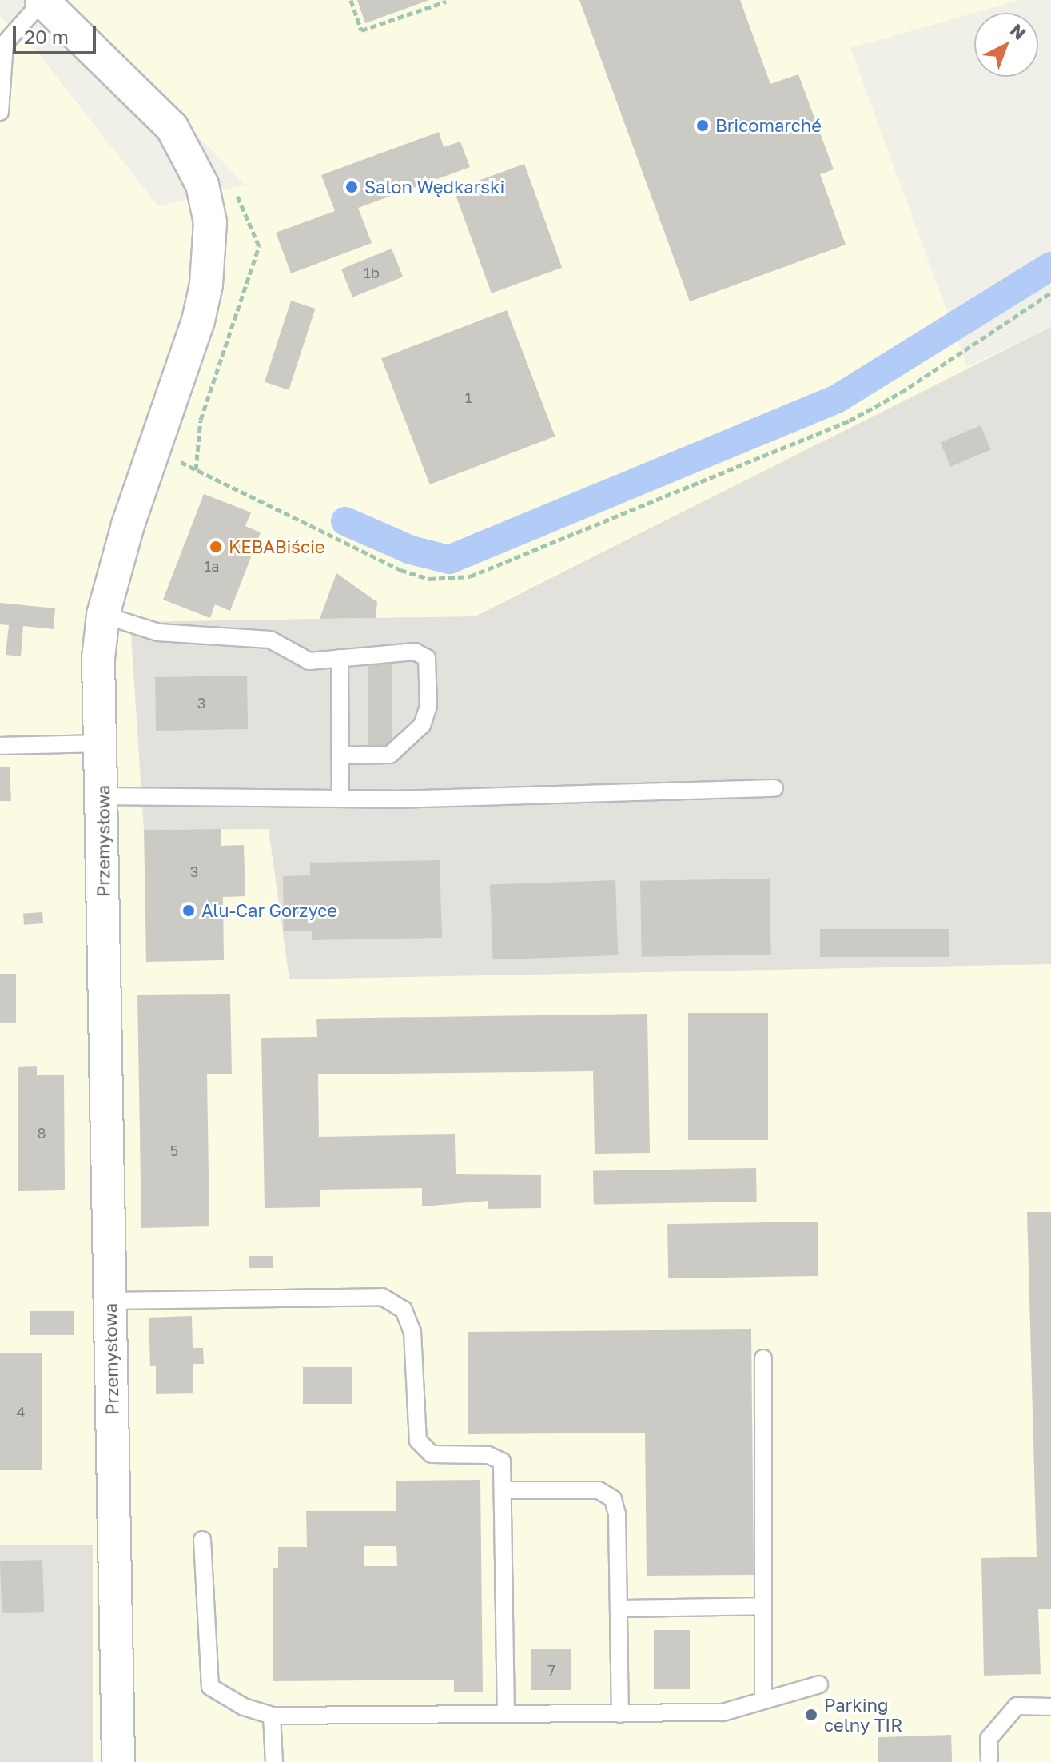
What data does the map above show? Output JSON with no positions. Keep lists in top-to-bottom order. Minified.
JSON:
{"streets":{"street":["Przemysłowa"]},"places":["Bricomarché","Salon Wędkarski","KEBABiście","Alu-Car Gorzyce","Parking celny TIR"],"house_numbers":["1b","1","1a","3","3","8","5","4","7"],"scale_bar":"20 m","north":"top right"}
